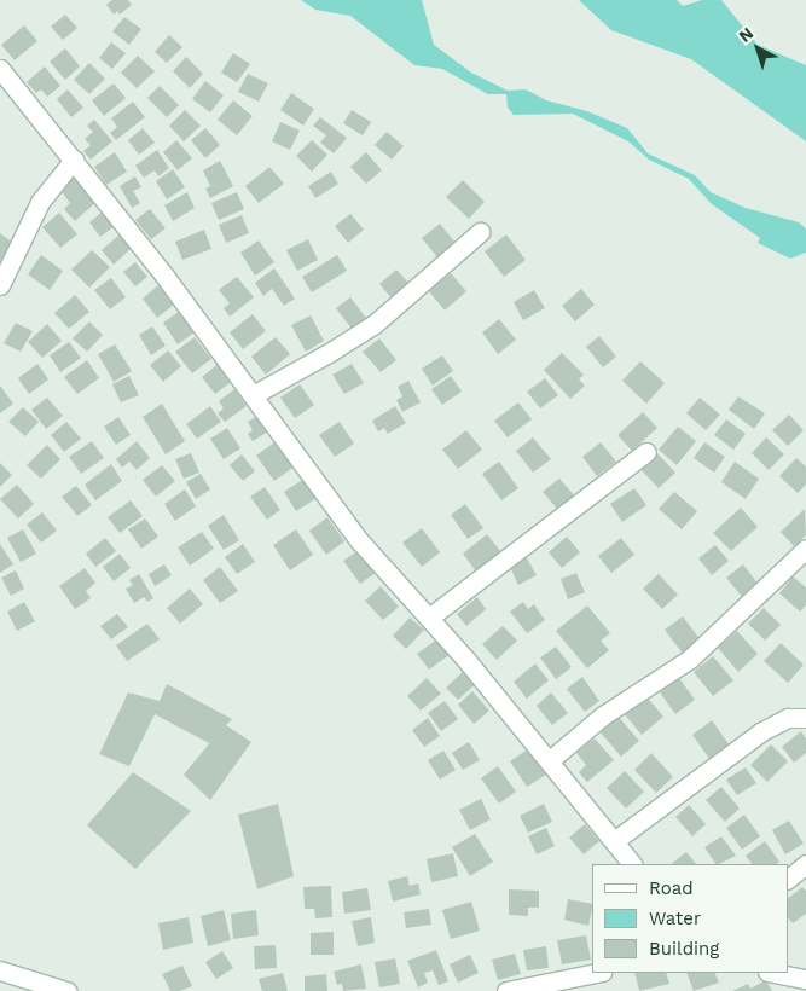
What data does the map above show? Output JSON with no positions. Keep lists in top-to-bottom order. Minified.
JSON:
{"legend":["Road","Water","Building"],"north":"top left"}
